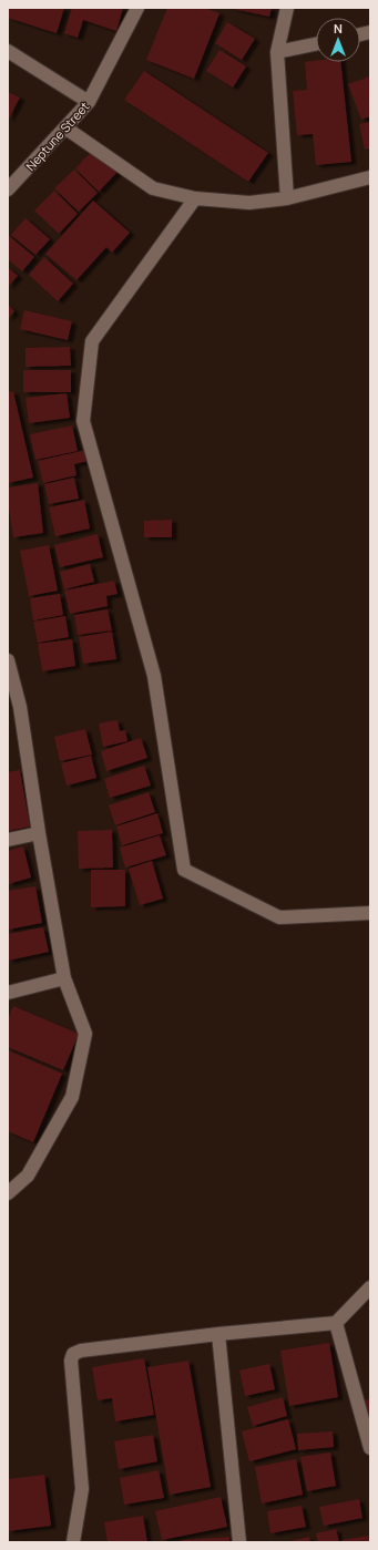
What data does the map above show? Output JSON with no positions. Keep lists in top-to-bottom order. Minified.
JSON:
{"streets":{"street":["Neptune Street"]},"north":"top"}
